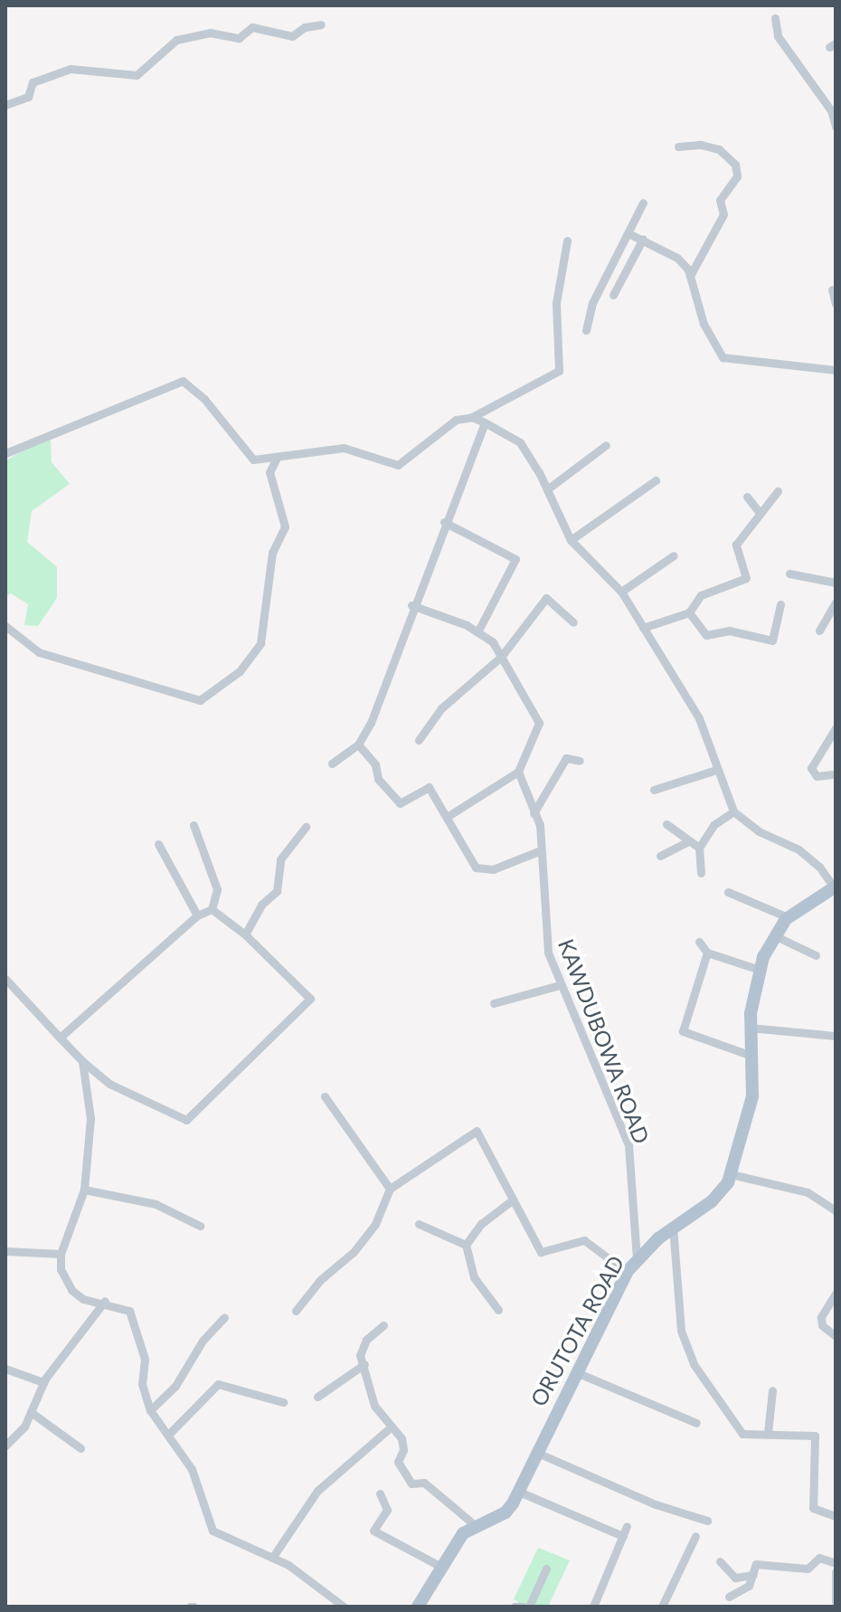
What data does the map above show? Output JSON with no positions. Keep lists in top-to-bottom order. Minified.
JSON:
{"streets":{"main road":["ORUTOTA ROAD"],"street":["KAWDUBOWA ROAD"]},"crossings":[["KAWDUBOWA ROAD","ORUTOTA ROAD"]]}
